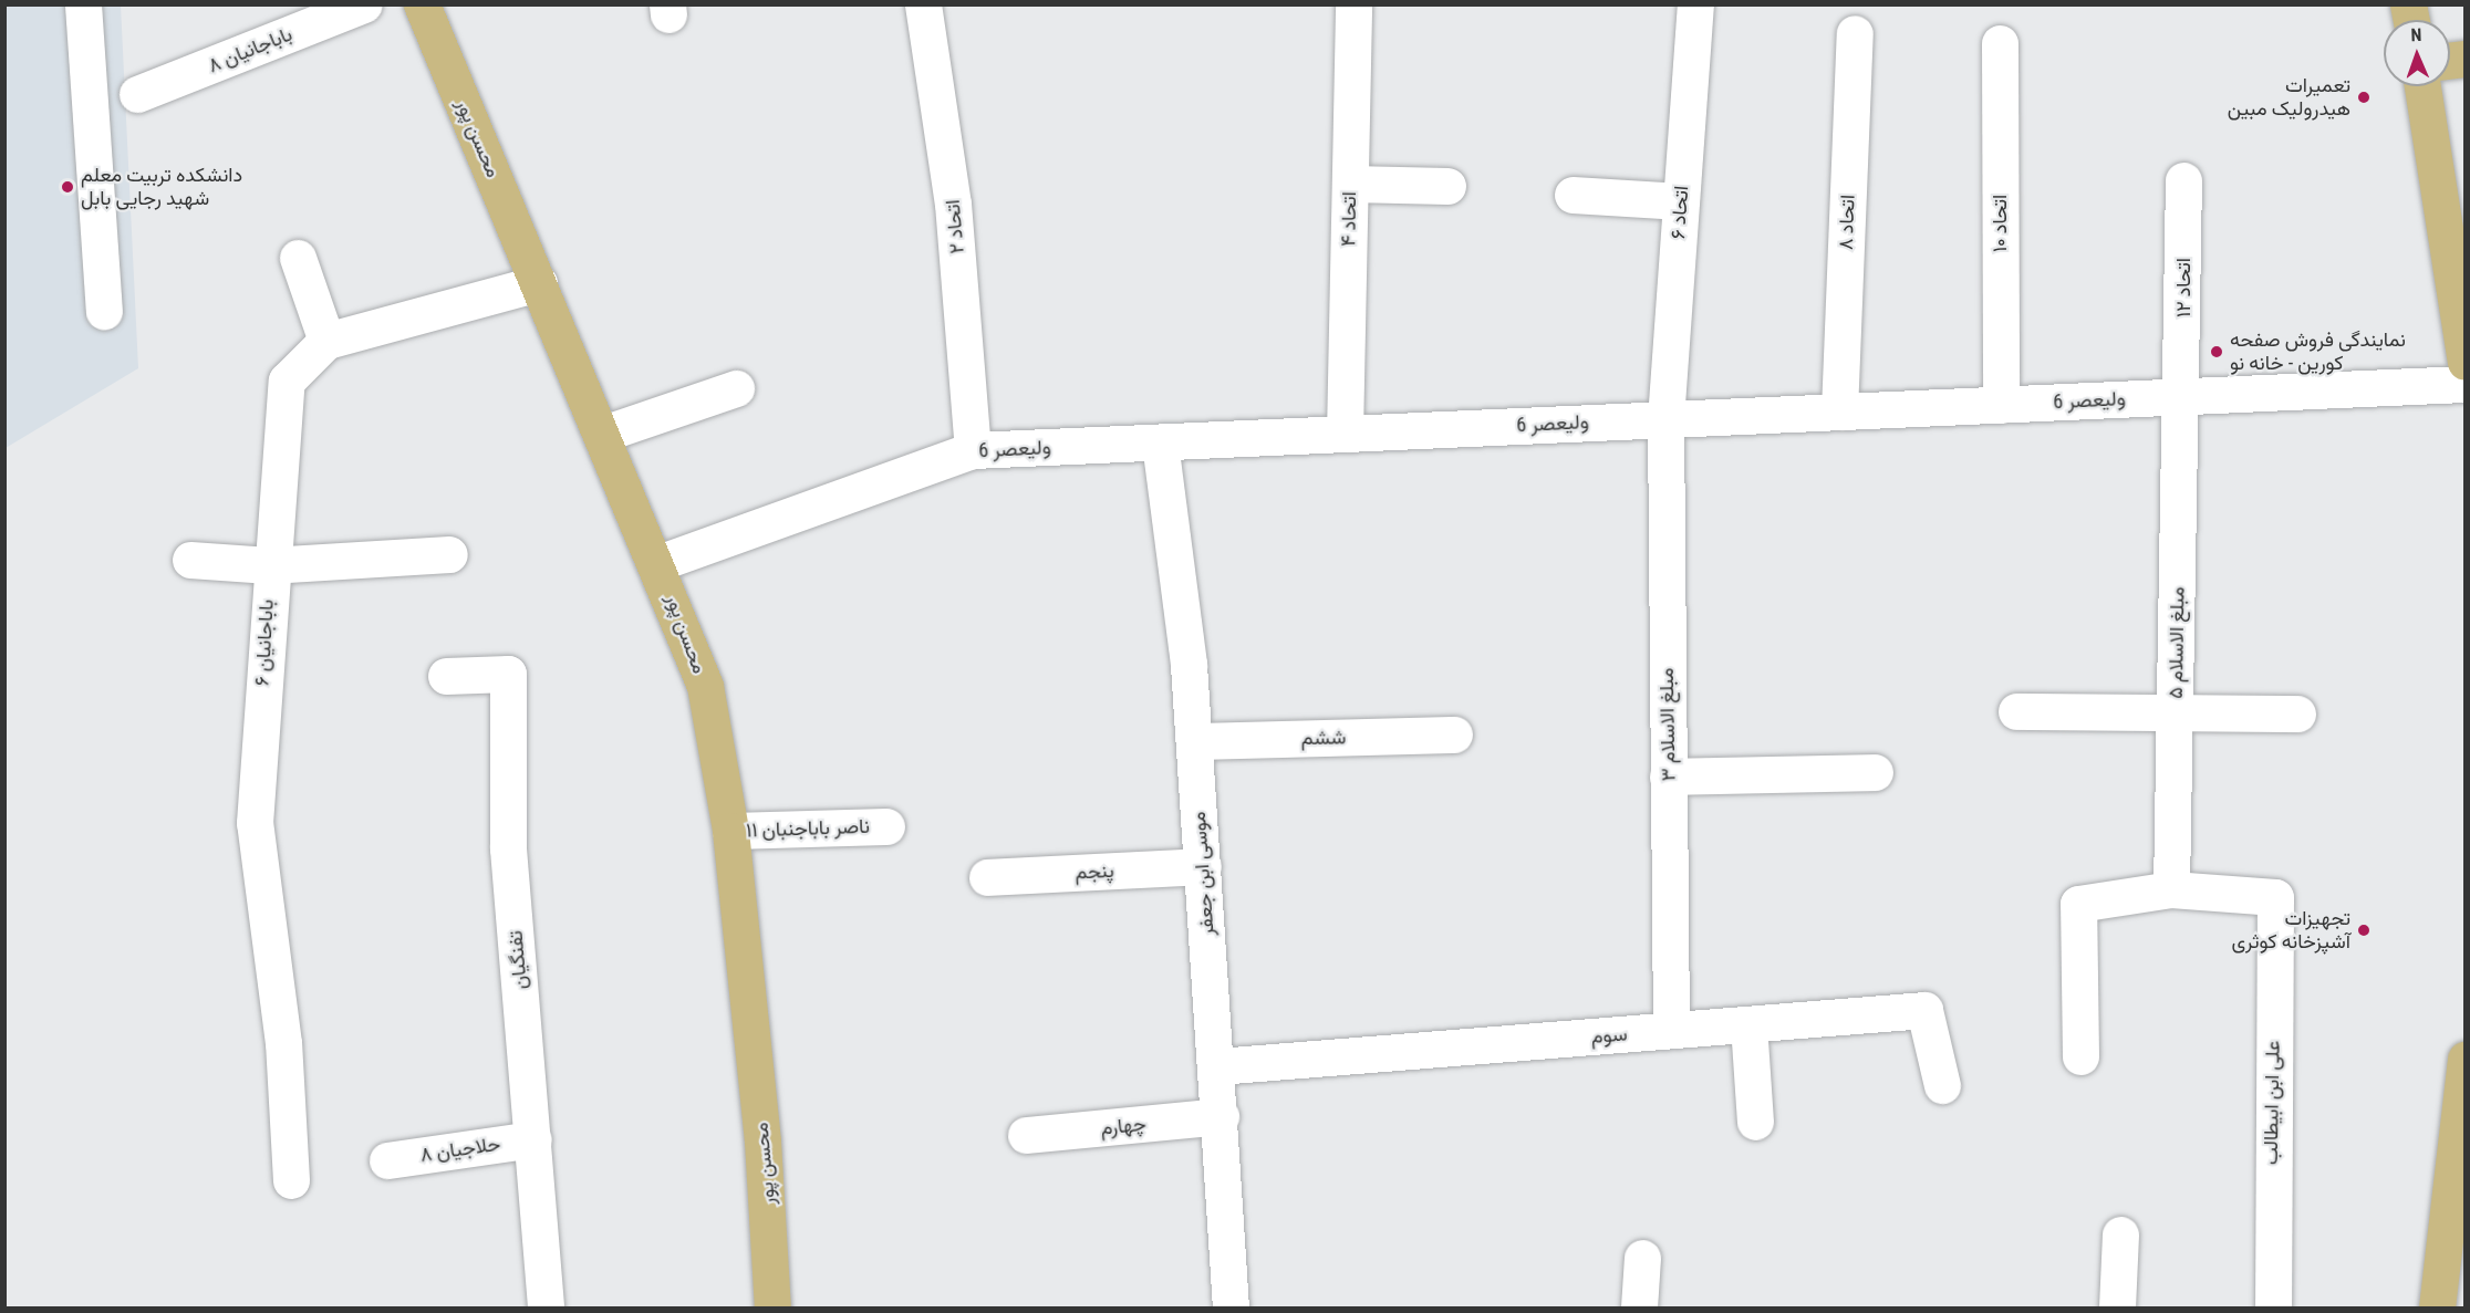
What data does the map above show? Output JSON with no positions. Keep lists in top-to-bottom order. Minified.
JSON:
{"streets":{"main road":["محسن پور"],"street":["باباجانیان ۸","اتحاد ۶","اتحاد ۴","اتحاد ۸","اتحاد ۱۰","اتحاد ۲","اتحاد ۱۲","ولیعصر 6","باباجانیان ۶","مبلغ الاسلام ۵","مبلغ الاسلام ۳","ششم","ناصر باباجنبان ۱۱","پنجم","موسی ابن جعفر","تفنگیان","سوم","علی ابن ابیطالب","چهارم","حلاجیان ۸"]},"crossings":[["محسن پور","ولیعصر 6"],["محسن پور","باباجانیان ۶"],["محسن پور","ناصر باباجنبان ۱۱"],["اتحاد ۶","ولیعصر 6"],["اتحاد ۶","مبلغ الاسلام ۳"],["اتحاد ۴","ولیعصر 6"],["اتحاد ۸","ولیعصر 6"],["اتحاد ۱۰","ولیعصر 6"],["اتحاد ۲","ولیعصر 6"],["اتحاد ۱۲","ولیعصر 6"],["اتحاد ۱۲","مبلغ الاسلام ۵"],["ولیعصر 6","مبلغ الاسلام ۵"],["ولیعصر 6","مبلغ الاسلام ۳"],["ولیعصر 6","موسی ابن جعفر"],["مبلغ الاسلام ۵","علی ابن ابیطالب"],["مبلغ الاسلام ۳","سوم"],["ششم","موسی ابن جعفر"],["پنجم","موسی ابن جعفر"],["موسی ابن جعفر","سوم"],["موسی ابن جعفر","چهارم"],["تفنگیان","حلاجیان ۸"]],"places":["تعمیرات هیدرولیک مبین","دانشکده تربیت معلم شهید رجایی بابل","نمایندگی فروش صفحه کورین - خانه نو","تجهیزات آشپزخانه کوثری"],"north":"top"}
